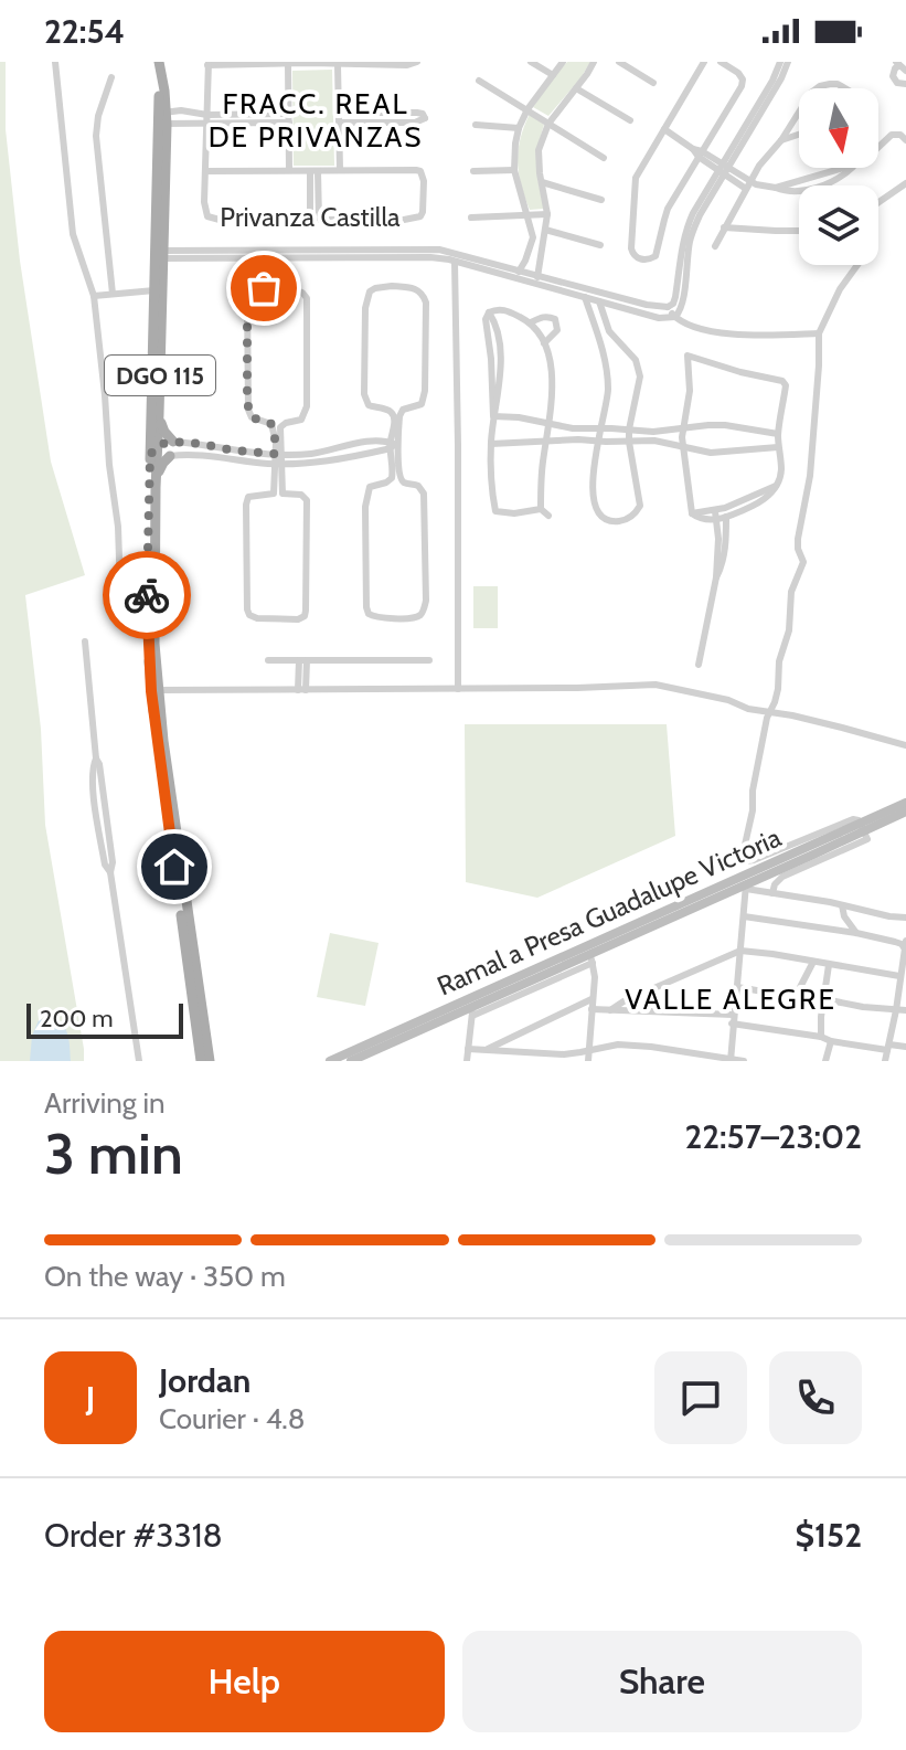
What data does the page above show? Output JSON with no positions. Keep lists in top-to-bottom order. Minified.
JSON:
{"streets":{"main road":["DGO 115","Ramal a Presa Guadalupe Victoria"],"street":["Privanza Castilla"]},"districts":["FRACC. REAL DE PRIVANZAS","VALLE ALEGRE"],"scale_bar":"200 m","north":"bottom","page":{"status":"22:54","scale":"200 m","heading":["3 min","Arriving in","22:57–23:02"],"panel":["Jordan","Courier · 4.8","Order #3318","$152"],"bar":"On the way · 350 m","round":"J","buttons":["Help","Share"]}}
